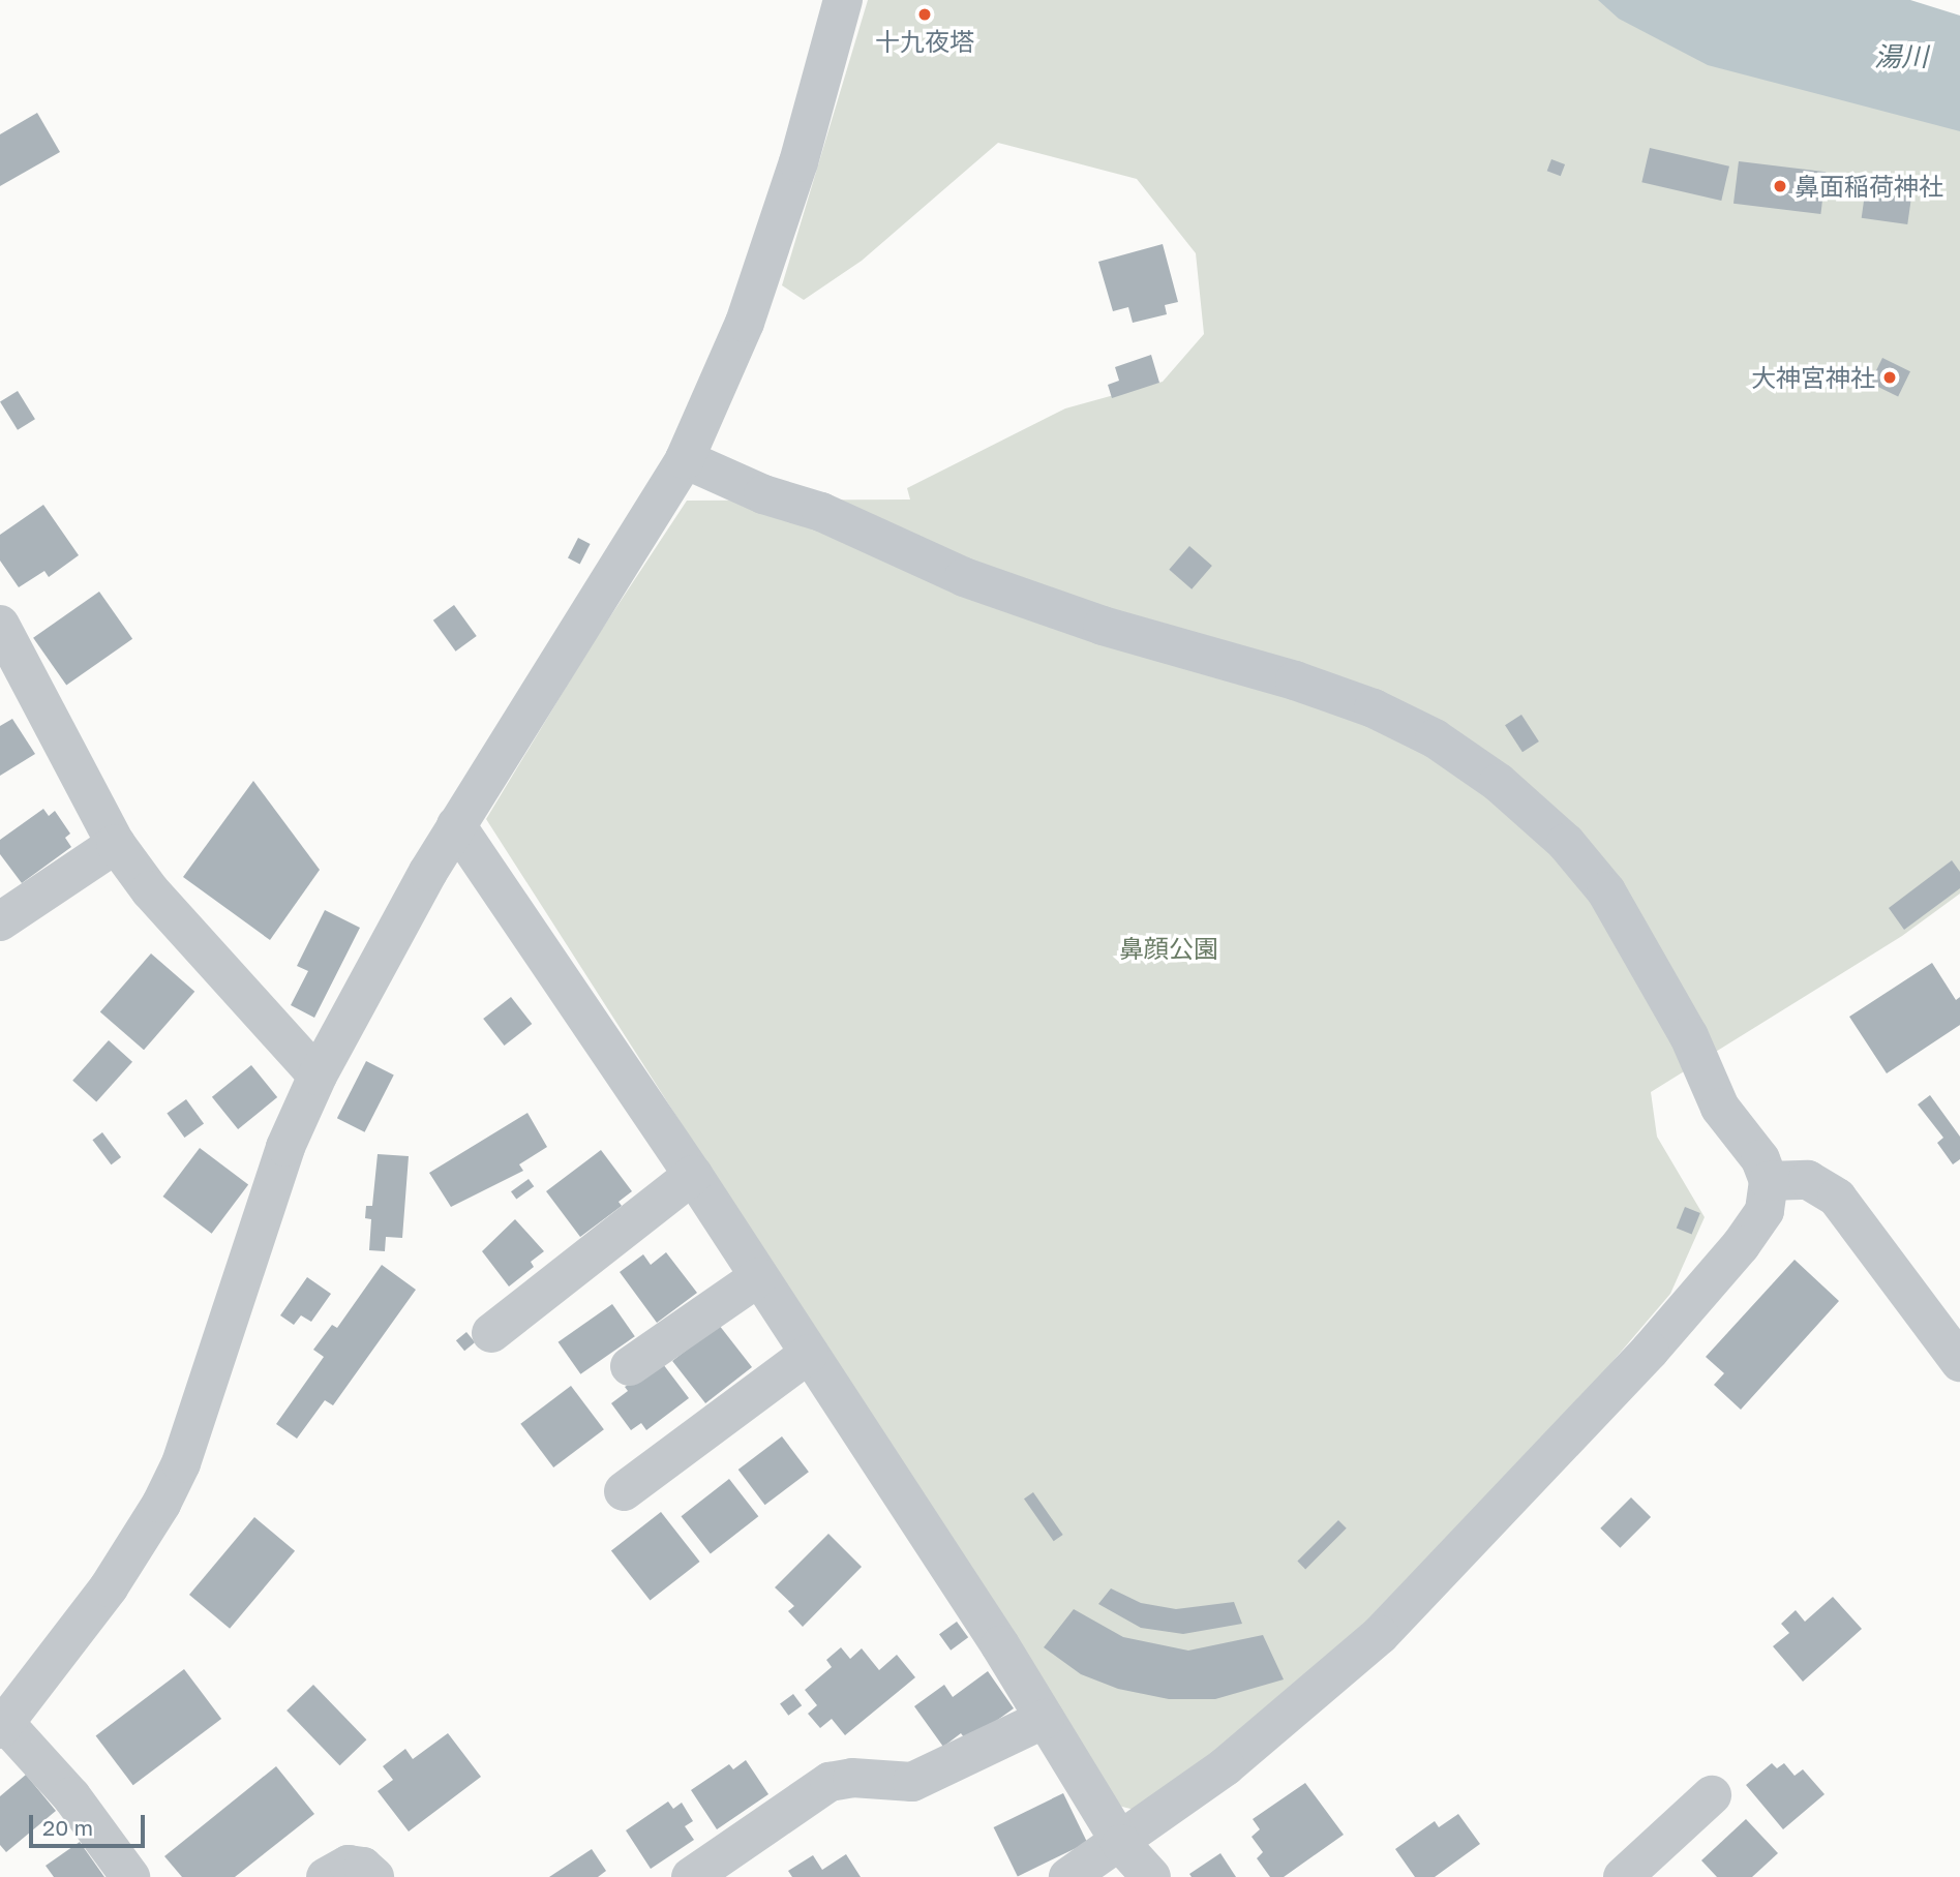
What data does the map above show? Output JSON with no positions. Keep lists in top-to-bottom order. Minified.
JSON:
{"water":["湯川"],"parks":["鼻顔公園"],"places":["十九夜塔","鼻面稲荷神社","大神宮神社"],"scale_bar":"20 m"}
